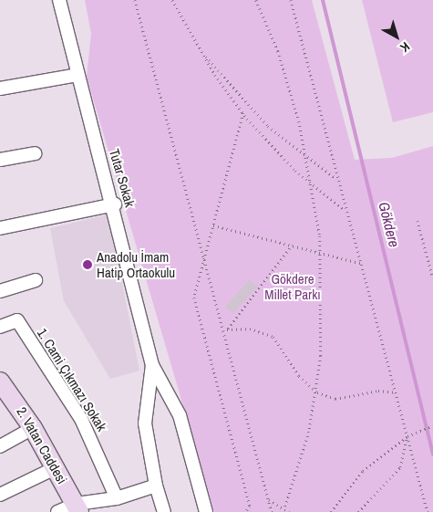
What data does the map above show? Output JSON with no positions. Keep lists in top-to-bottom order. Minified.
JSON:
{"streets":{"main road":["2. Vatan Caddesi"],"street":["Tutar Sokak","1. Cami Çıkmazı Sokak"]},"water":["Gökdere"],"parks":["Gökdere Millet Parkı"],"places":["Anadolu İmam Hatip Ortaokulu"],"north":"bottom right"}
